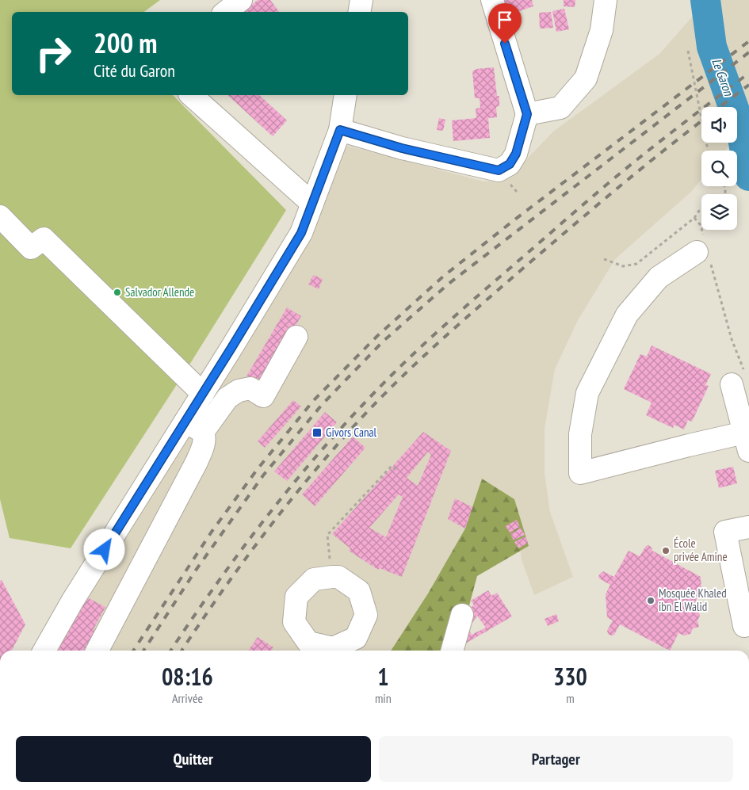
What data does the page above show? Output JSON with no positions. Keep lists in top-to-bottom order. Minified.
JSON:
{"water":["Le Garon"],"places":{"other":["Salvador Allende","École privée Amine","Mosquée Khaled ibn El Walid"],"transit":["Givors Canal"]},"page":{"turn":["200 m","Cité du Garon"],"eta":["08:16","Arrivée","1","min","330","m"],"buttons":["Quitter","Partager"]}}
